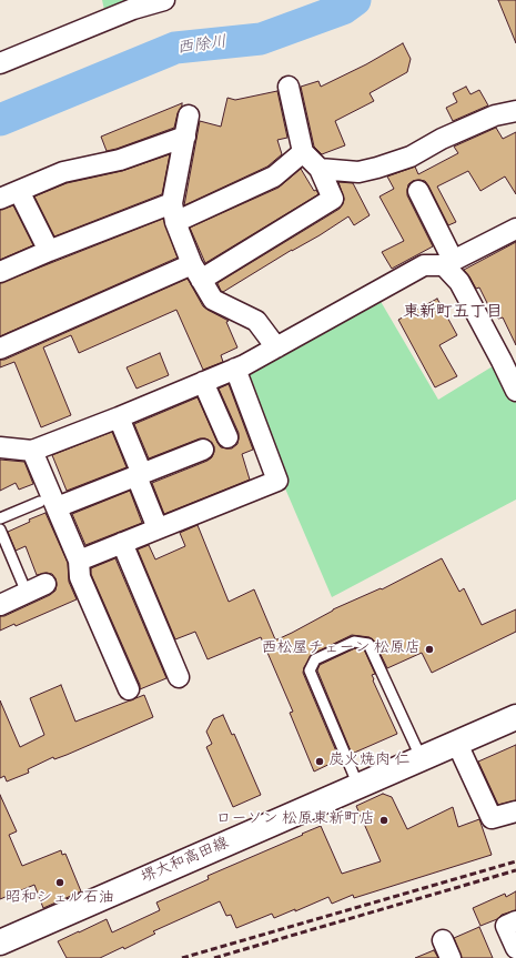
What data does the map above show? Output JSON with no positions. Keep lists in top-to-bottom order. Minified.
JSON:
{"streets":{"main road":["堺大和高田線"]},"districts":["東新町五丁目"],"water":["西除川"],"places":["西松屋チェーン 松原店","炭火焼肉 仁","ローソン 松原東新町店","昭和シェル石油"]}
